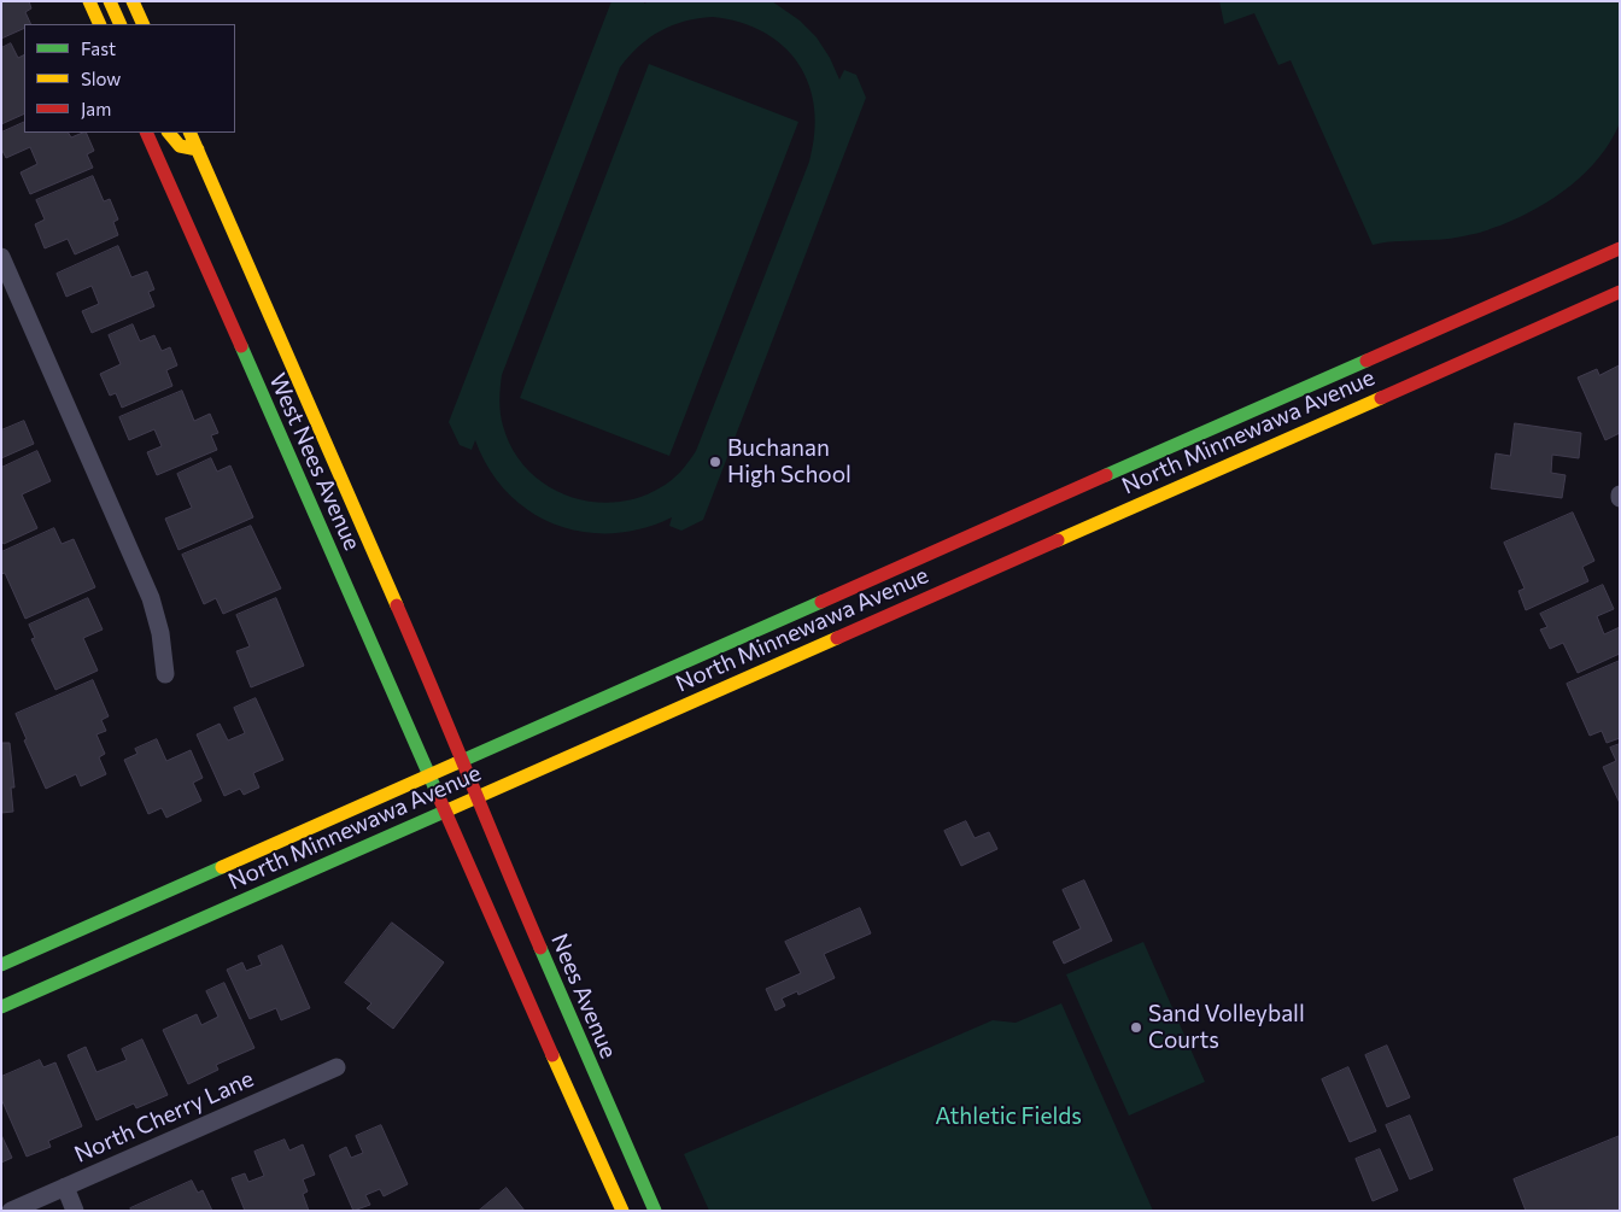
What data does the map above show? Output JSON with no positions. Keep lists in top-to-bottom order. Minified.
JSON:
{"streets":{"main road":["North Minnewawa Avenue","West Nees Avenue","Nees Avenue"],"street":["North Cherry Lane"]},"crossings":[["North Minnewawa Avenue","West Nees Avenue"],["North Minnewawa Avenue","Nees Avenue"],["West Nees Avenue","Nees Avenue"]],"parks":["Athletic Fields"],"places":["Buchanan High School","Sand Volleyball Courts"],"legend":["Fast","Slow","Jam"]}
